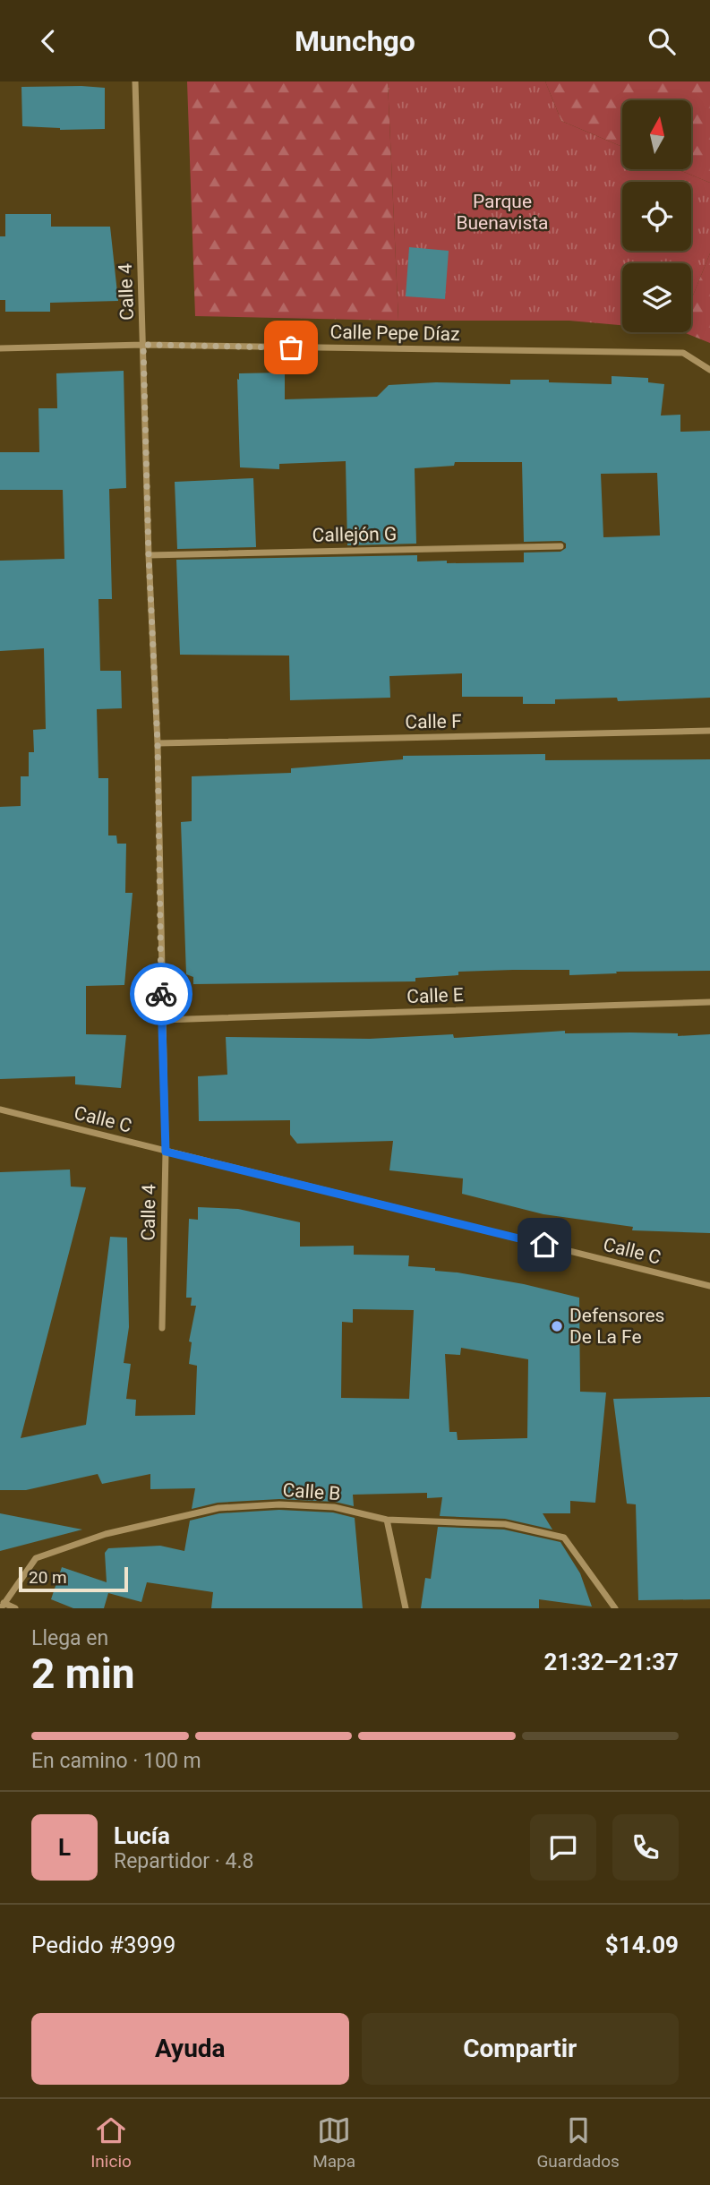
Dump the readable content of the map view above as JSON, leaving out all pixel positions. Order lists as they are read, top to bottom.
{
  "streets": {
    "street": [
      "Calle 4",
      "Calle Pepe Díaz",
      "Callejón G",
      "Calle F",
      "Calle E",
      "Calle C",
      "Calle B"
    ]
  },
  "crossings": [
    ["Calle 4", "Calle Pepe Díaz"],
    ["Calle 4", "Callejón G"],
    ["Calle 4", "Calle F"],
    ["Calle 4", "Calle E"],
    ["Calle 4", "Calle C"]
  ],
  "parks": ["Parque Buenavista"],
  "places": ["Defensores De La Fe"],
  "scale_bar": "20 m",
  "north": "top",
  "page": {
    "header": "Munchgo",
    "scale": "20 m",
    "heading": ["2 min", "Llega en", "21:32–21:37"],
    "panel": [
      "Lucía",
      "Repartidor · 4.8",
      "Pedido #3999",
      "$14.09"
    ],
    "bar": "En camino · 100 m",
    "round": "L",
    "buttons": ["Ayuda", "Compartir"],
    "tabs": ["Inicio", "Mapa", "Guardados"]
  }
}
